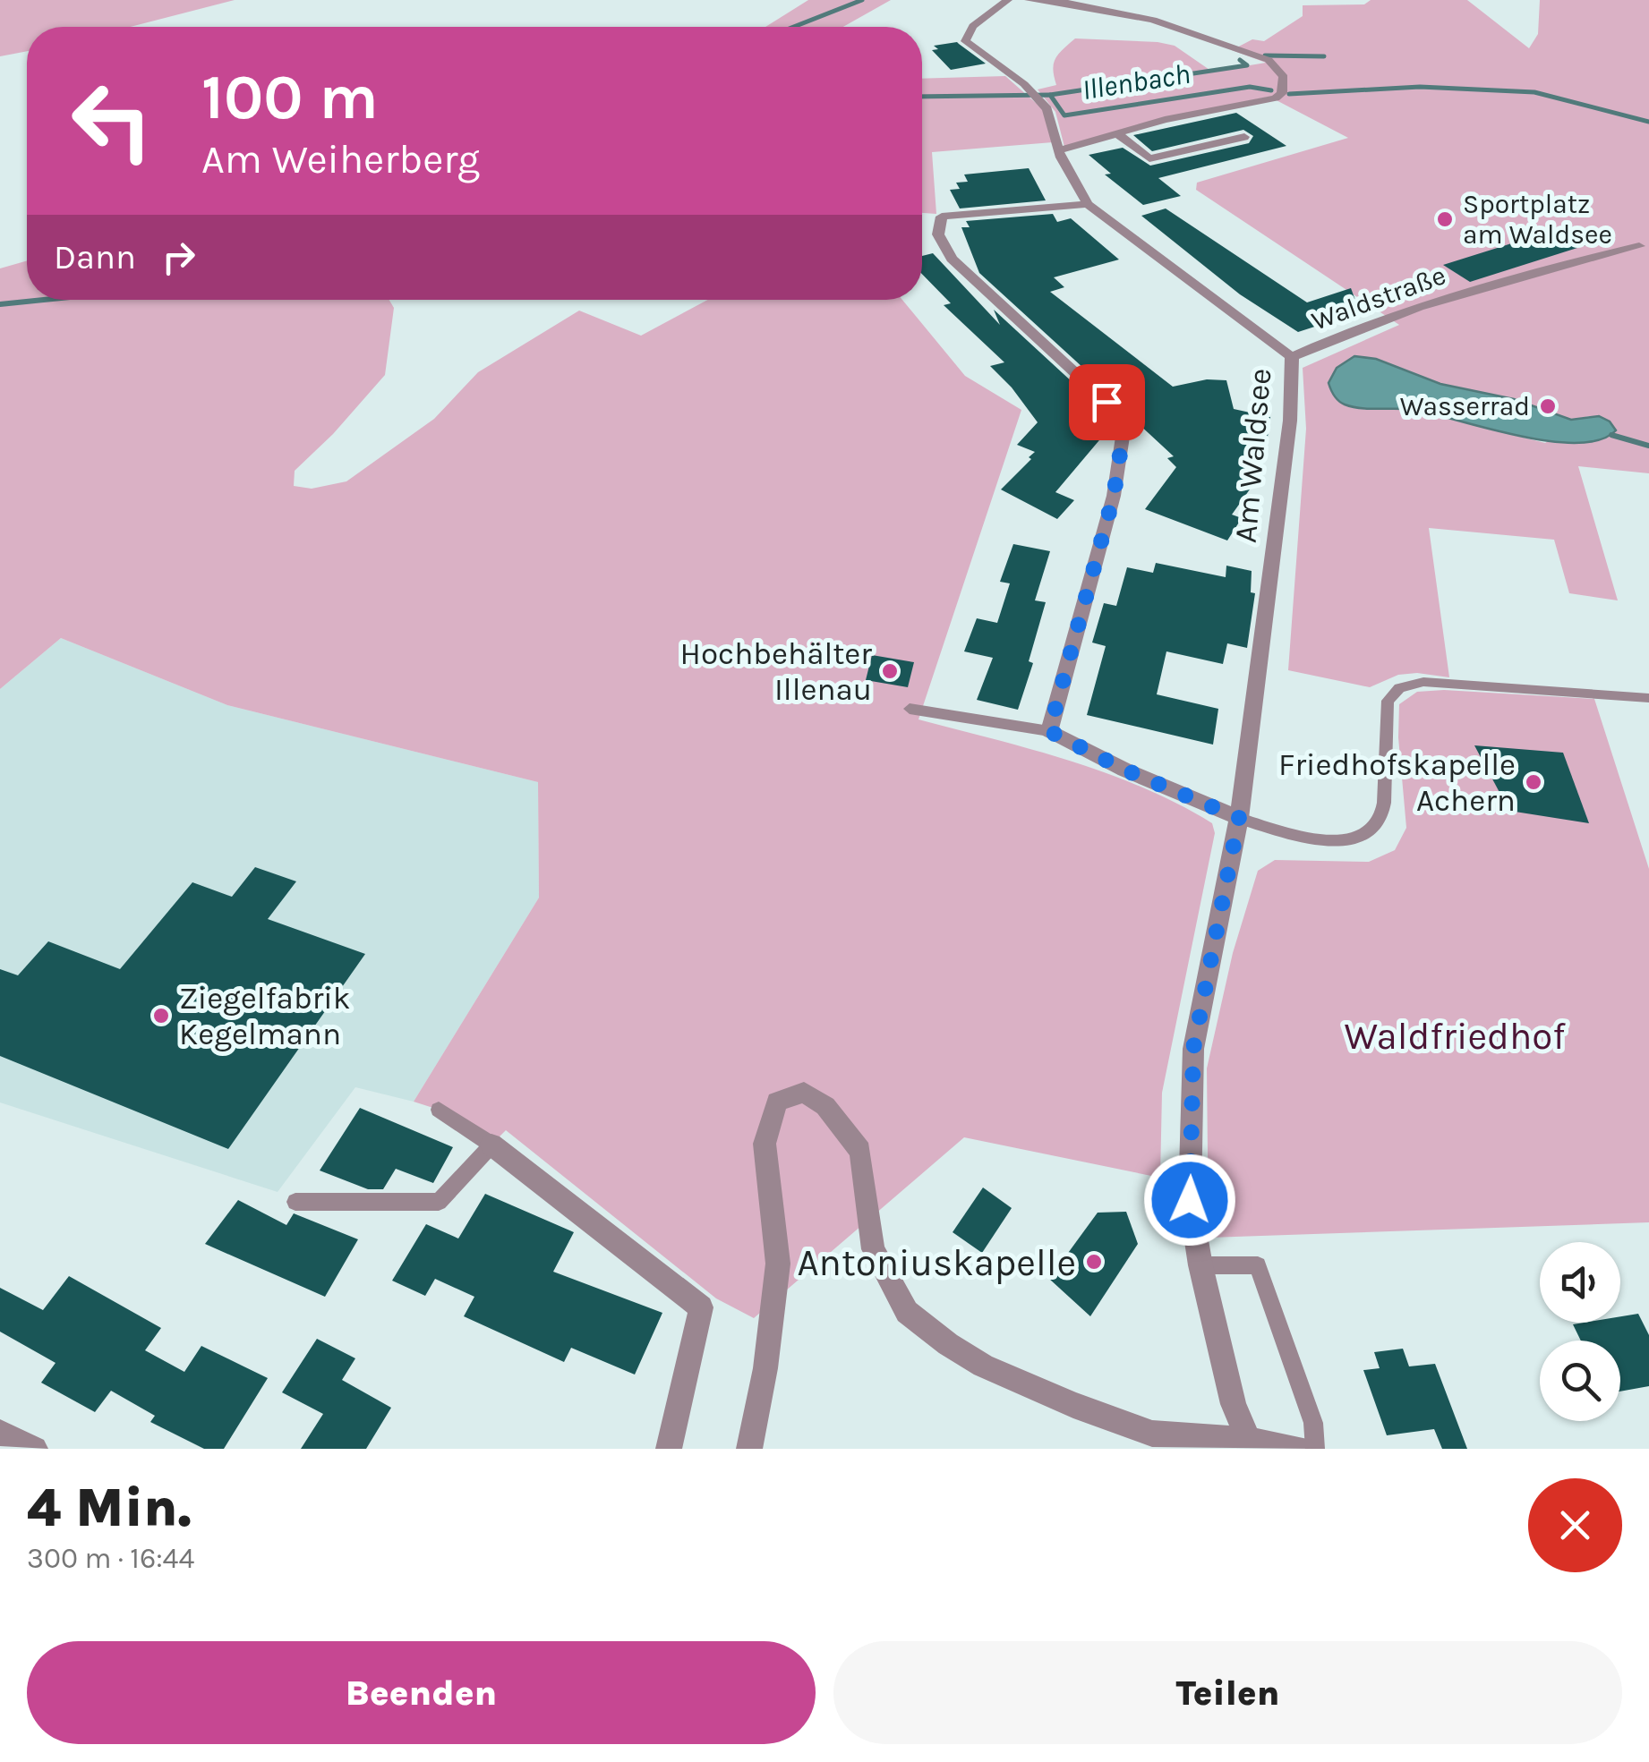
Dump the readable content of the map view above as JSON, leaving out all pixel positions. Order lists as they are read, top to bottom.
{
  "streets": {
    "street": ["Waldstraße", "Am Waldsee"]
  },
  "crossings": [
    ["Waldstraße", "Am Waldsee"]
  ],
  "water": ["Illenbach"],
  "parks": ["Waldfriedhof"],
  "places": [
    "Sportplatz am Waldsee",
    "Wasserrad",
    "Hochbehälter Illenau",
    "Friedhofskapelle Achern",
    "Ziegelfabrik Kegelmann",
    "Antoniuskapelle"
  ],
  "page": {
    "turn": ["100 m", "Am Weiherberg"],
    "then": "Dann",
    "heading": ["4 Min.", "300 m · 16:44"],
    "buttons": ["Beenden", "Teilen"]
  }
}
